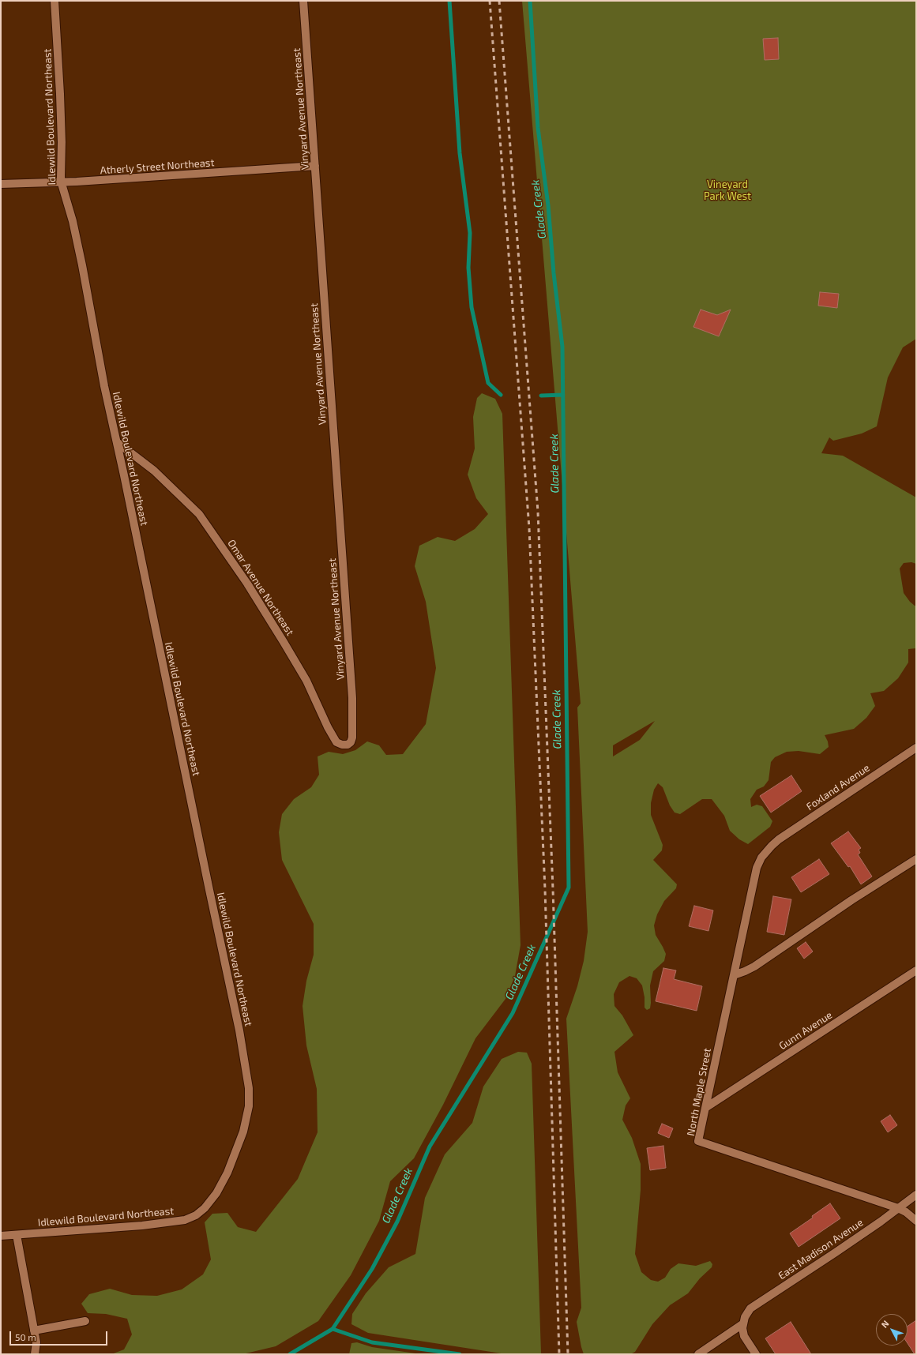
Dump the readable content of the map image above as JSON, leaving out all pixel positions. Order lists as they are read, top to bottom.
{
  "streets": {
    "street": [
      "Vinyard Avenue Northeast",
      "Idlewild Boulevard Northeast",
      "Atherly Street Northeast",
      "Omar Avenue Northeast",
      "Foxland Avenue",
      "Gunn Avenue",
      "North Maple Street",
      "East Madison Avenue"
    ]
  },
  "crossings": [
    ["Vinyard Avenue Northeast", "Atherly Street Northeast"],
    ["Vinyard Avenue Northeast", "Omar Avenue Northeast"],
    ["Idlewild Boulevard Northeast", "Atherly Street Northeast"],
    ["Idlewild Boulevard Northeast", "Omar Avenue Northeast"],
    ["Foxland Avenue", "North Maple Street"],
    ["Gunn Avenue", "North Maple Street"],
    ["North Maple Street", "East Madison Avenue"]
  ],
  "water": ["Glade Creek"],
  "parks": ["Vineyard Park West"],
  "scale_bar": "50 m",
  "north": "top left"
}
